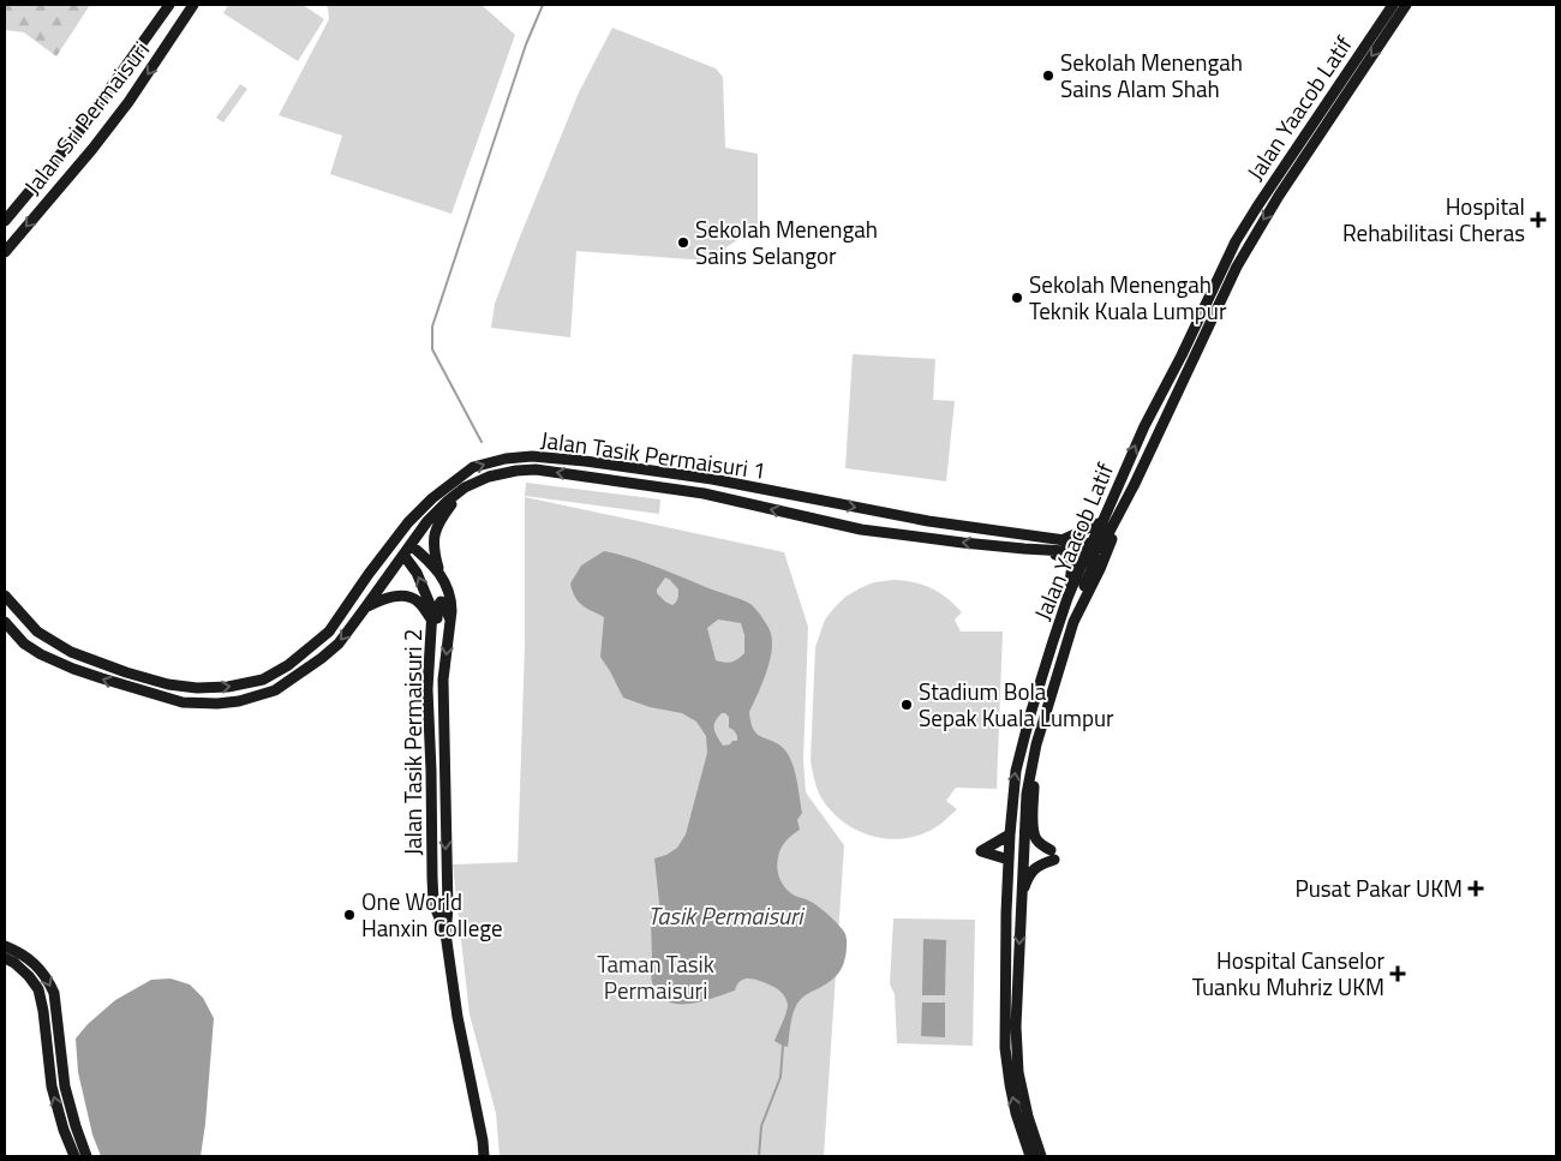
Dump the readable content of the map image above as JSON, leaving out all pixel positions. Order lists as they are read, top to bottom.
{
  "streets": {
    "main road": [
      "Jalan Yaacob Latif",
      "Jalan Sri Permaisuri",
      "Jalan Tasik Permaisuri 1",
      "Jalan Tasik Permaisuri 2"
    ]
  },
  "crossings": [
    ["Jalan Yaacob Latif", "Jalan Tasik Permaisuri 1"],
    ["Jalan Tasik Permaisuri 1", "Jalan Tasik Permaisuri 2"]
  ],
  "water": ["Tasik Permaisuri"],
  "parks": ["Taman Tasik Permaisuri"],
  "places": {
    "other": [
      "Sekolah Menengah Sains Alam Shah",
      "Sekolah Menengah Sains Selangor",
      "Sekolah Menengah Teknik Kuala Lumpur",
      "Stadium Bola Sepak Kuala Lumpur",
      "One World Hanxin College"
    ],
    "health": ["Hospital Rehabilitasi Cheras", "Pusat Pakar UKM", "Hospital Canselor Tuanku Muhriz UKM"]
  }
}
